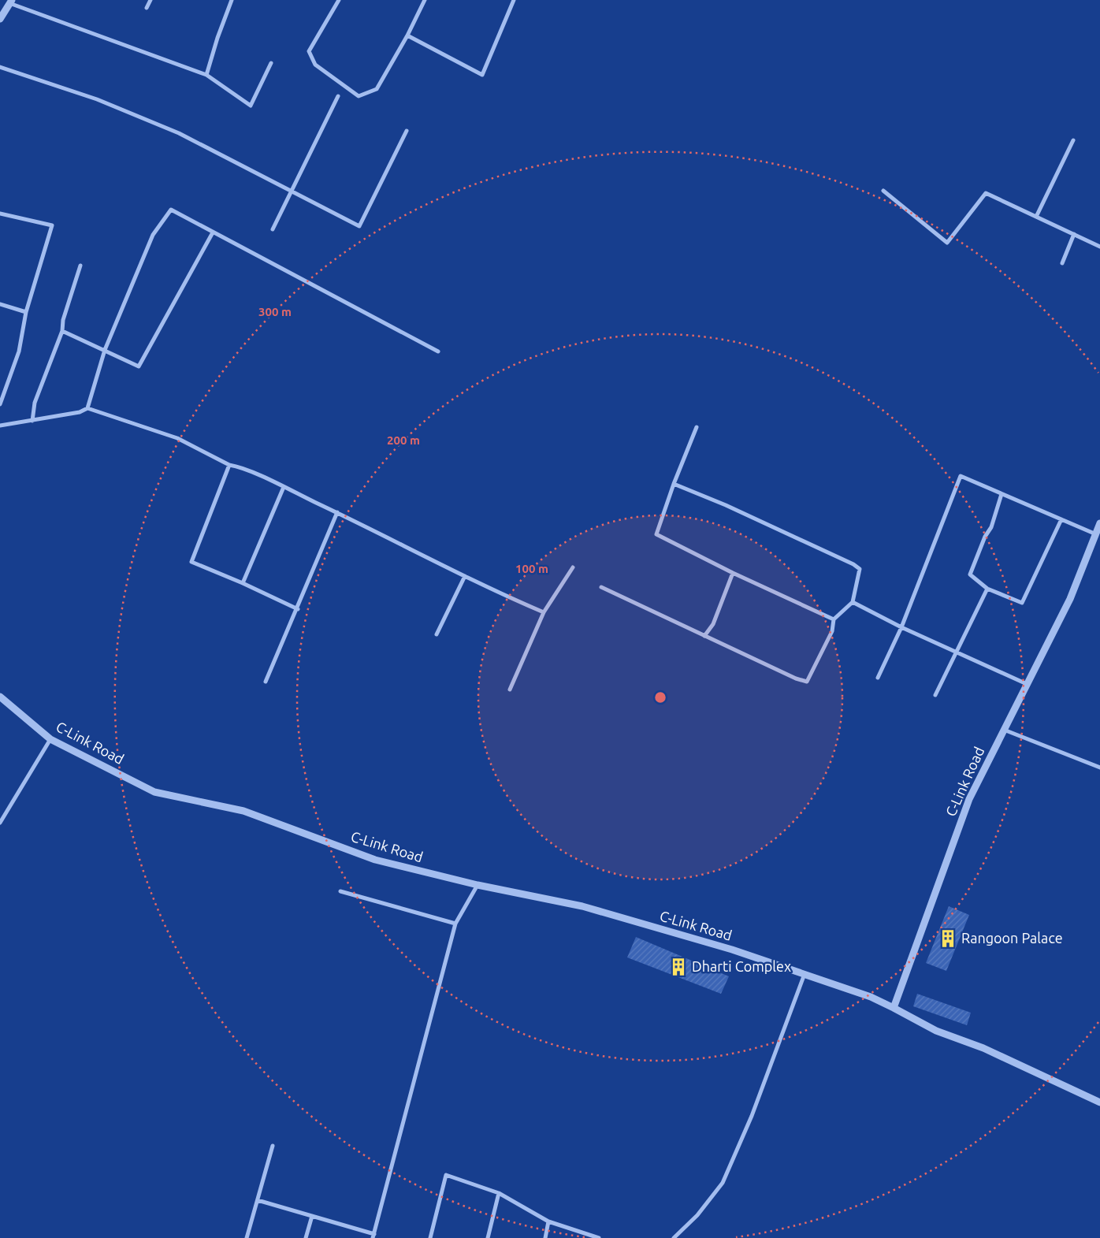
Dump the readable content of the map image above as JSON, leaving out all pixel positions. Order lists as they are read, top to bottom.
{
  "streets": {
    "street": ["C-Link Road"]
  },
  "places": {
    "building": ["Rangoon Palace", "Dharti Complex"]
  },
  "rings": ["300 m", "200 m", "100 m"]
}
